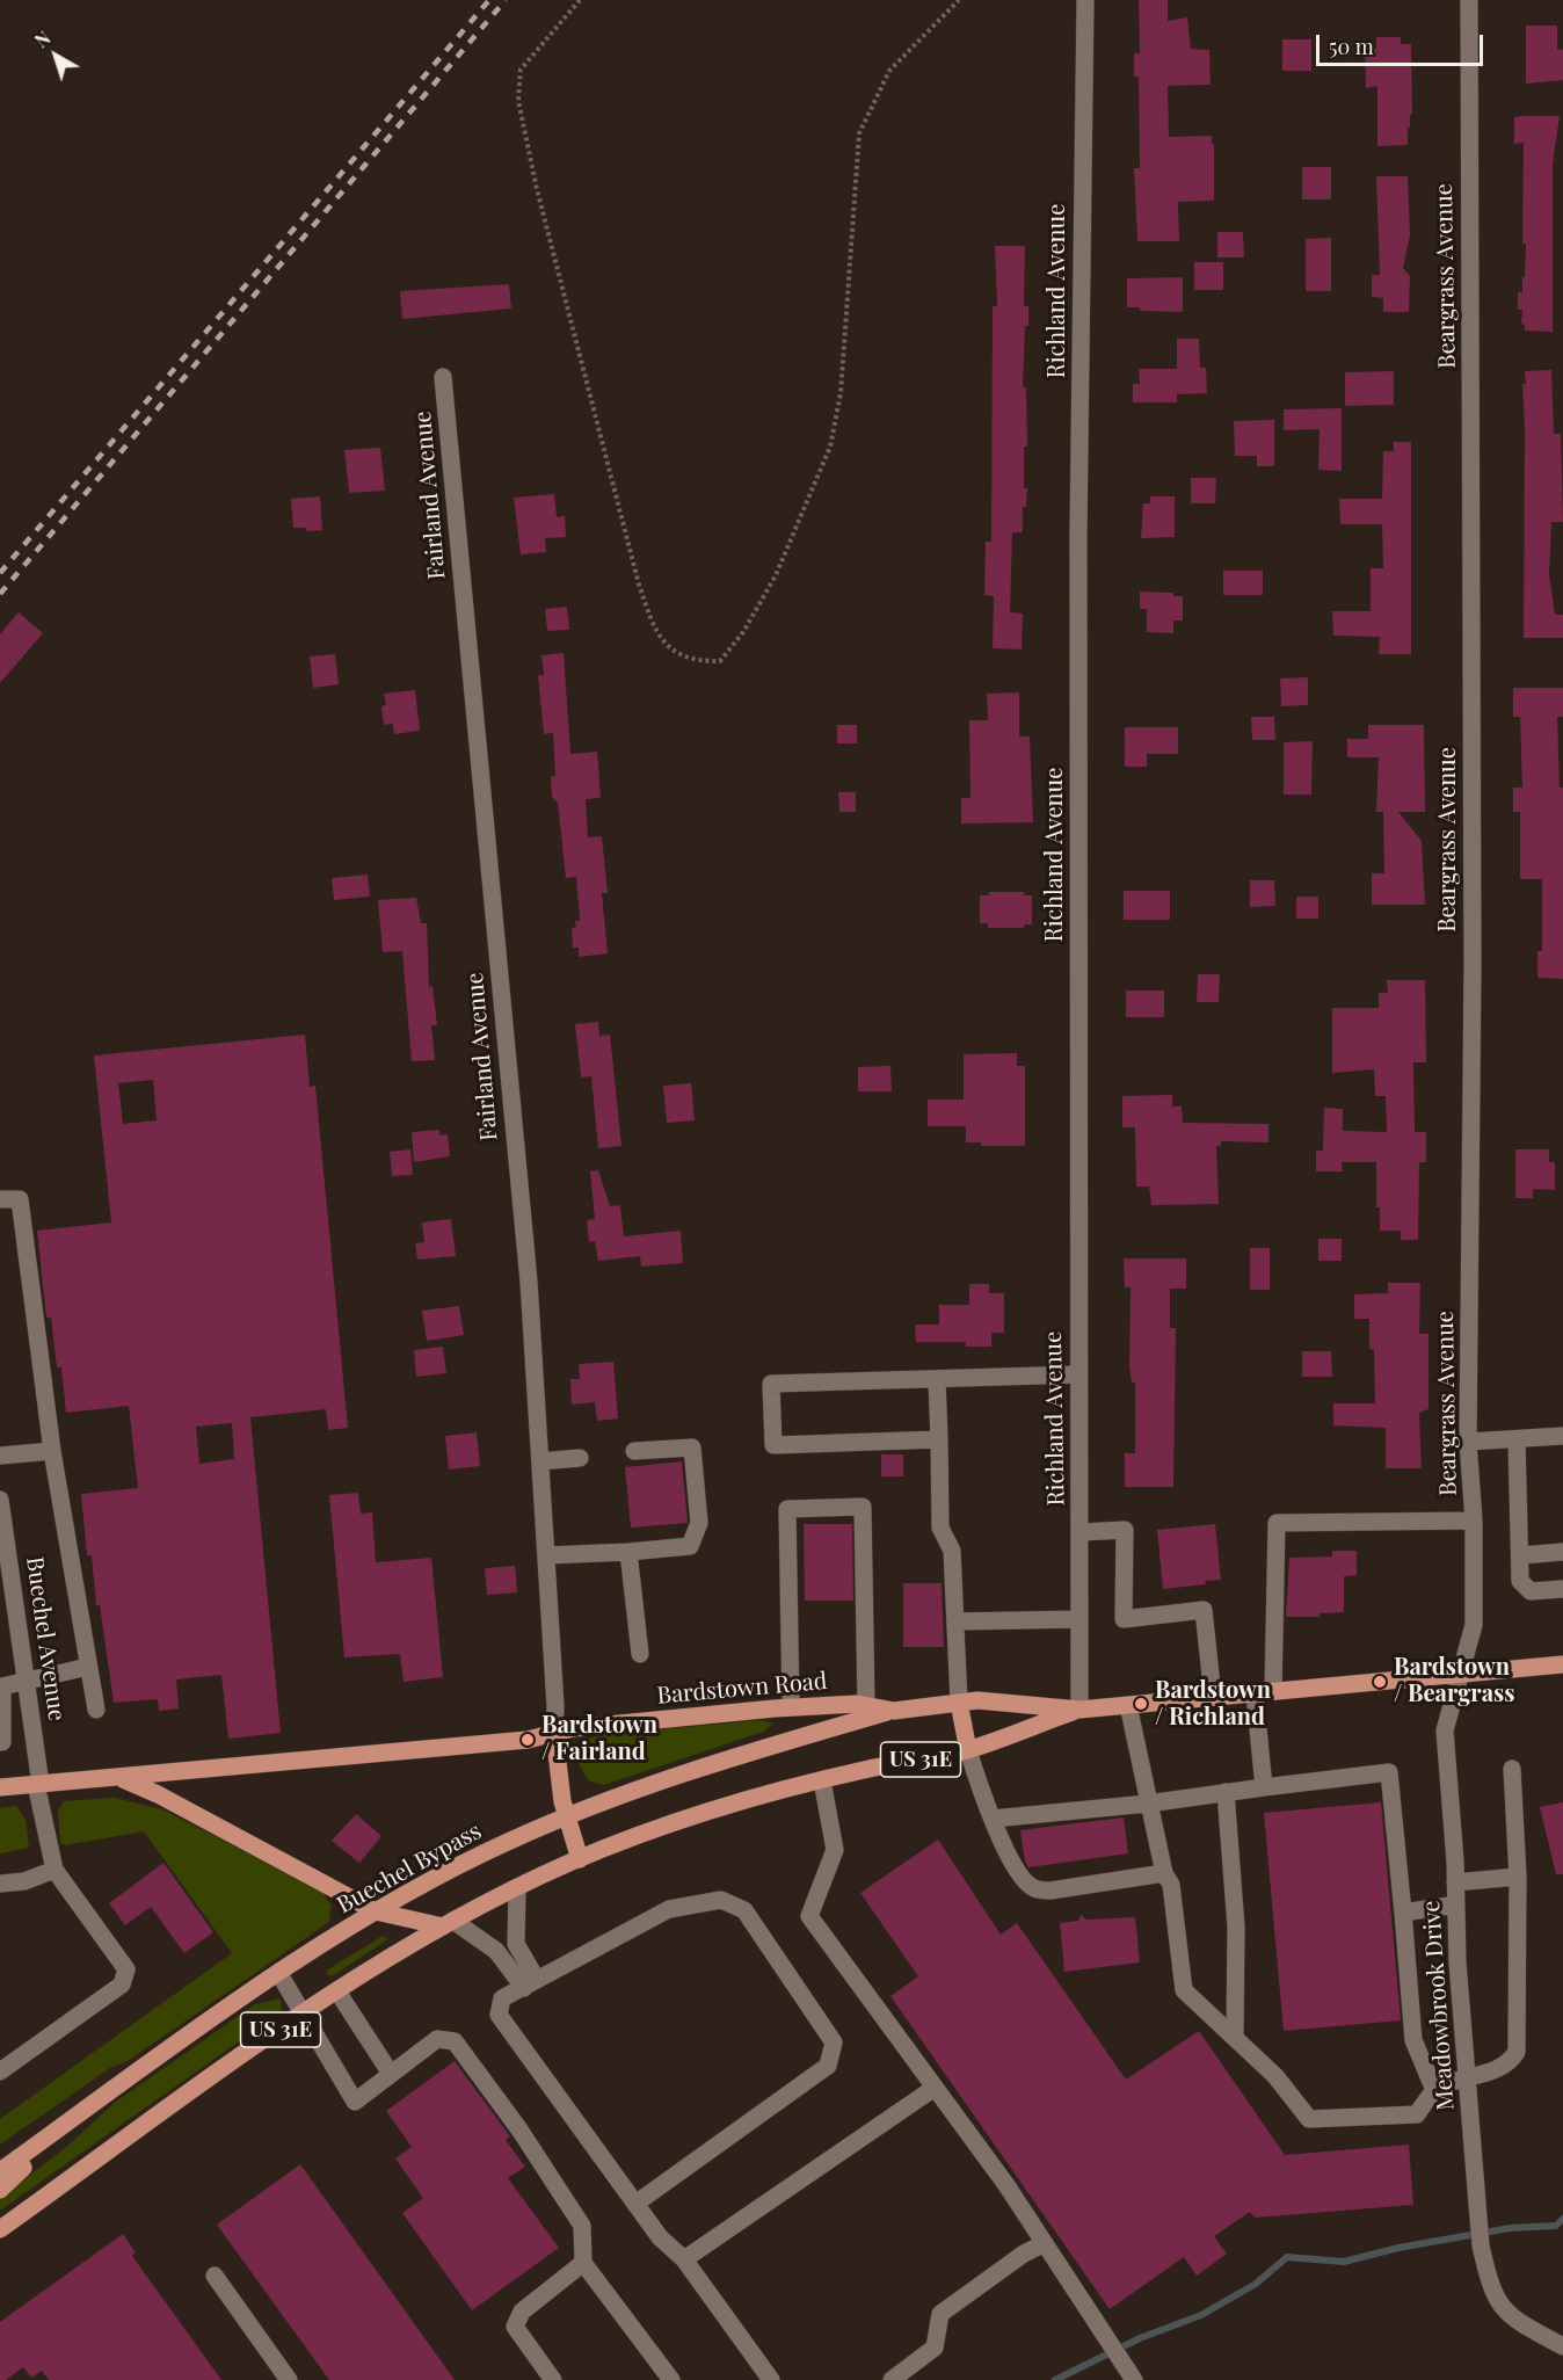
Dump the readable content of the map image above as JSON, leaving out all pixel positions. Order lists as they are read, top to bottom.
{
  "streets": {
    "main road": ["Bardstown Road", "US 31E", "Buechel Bypass"],
    "street": [
      "Beargrass Avenue",
      "Richland Avenue",
      "Fairland Avenue",
      "Buechel Avenue",
      "Meadowbrook Drive"
    ]
  },
  "crossings": [
    ["Beargrass Avenue", "Bardstown Road"],
    ["Beargrass Avenue", "Meadowbrook Drive"],
    ["Richland Avenue", "Bardstown Road"],
    ["Fairland Avenue", "Bardstown Road"],
    ["Buechel Avenue", "Bardstown Road"],
    ["Bardstown Road", "US 31E"],
    ["Bardstown Road", "Buechel Bypass"],
    ["Bardstown Road", "Meadowbrook Drive"]
  ],
  "places": ["Bardstown / Beargrass", "Bardstown / Richland", "Bardstown / Fairland"],
  "scale_bar": "50 m",
  "north": "top left"
}
